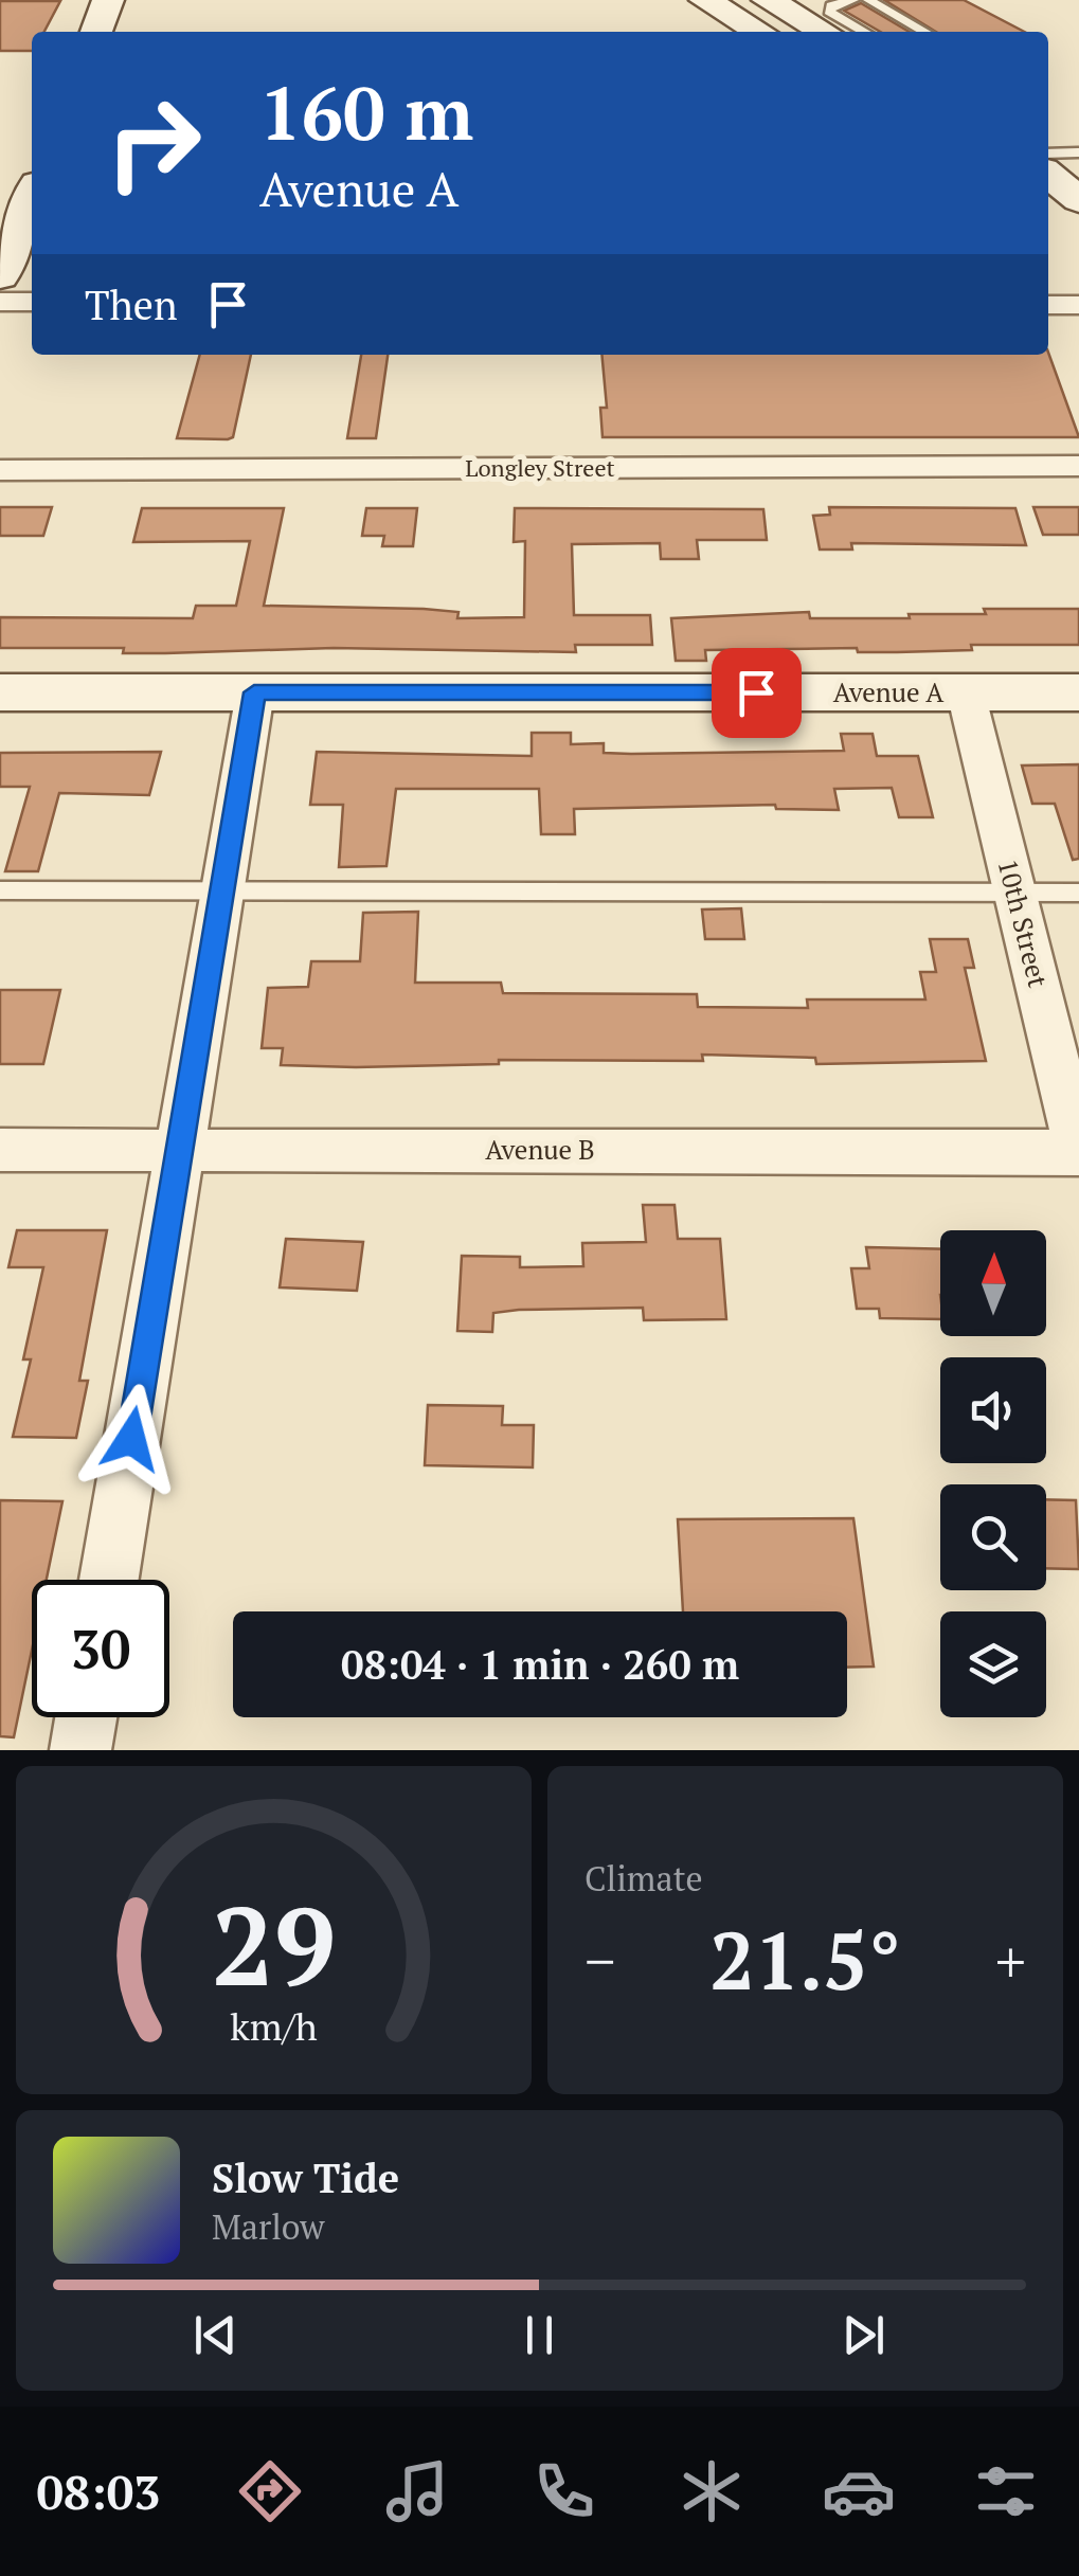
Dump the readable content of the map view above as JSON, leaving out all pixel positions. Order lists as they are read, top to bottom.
{
  "streets": {
    "street": [
      "Longley Street",
      "Avenue A",
      "10th Street",
      "Avenue B"
    ]
  },
  "crossings": [
    ["Avenue A", "10th Street"],
    ["10th Street", "Avenue B"]
  ],
  "north": "top",
  "page": {
    "turn": ["160 m", "Avenue A"],
    "then": "Then",
    "limit": "30",
    "trip": "08:04 · 1 min · 260 m",
    "tile": "Climate",
    "heat": ["−", "21.5°", "+"],
    "song": ["Slow Tide", "Marlow"],
    "tabs": "08:03",
    "gauge": ["29", "km/h"]
  }
}
